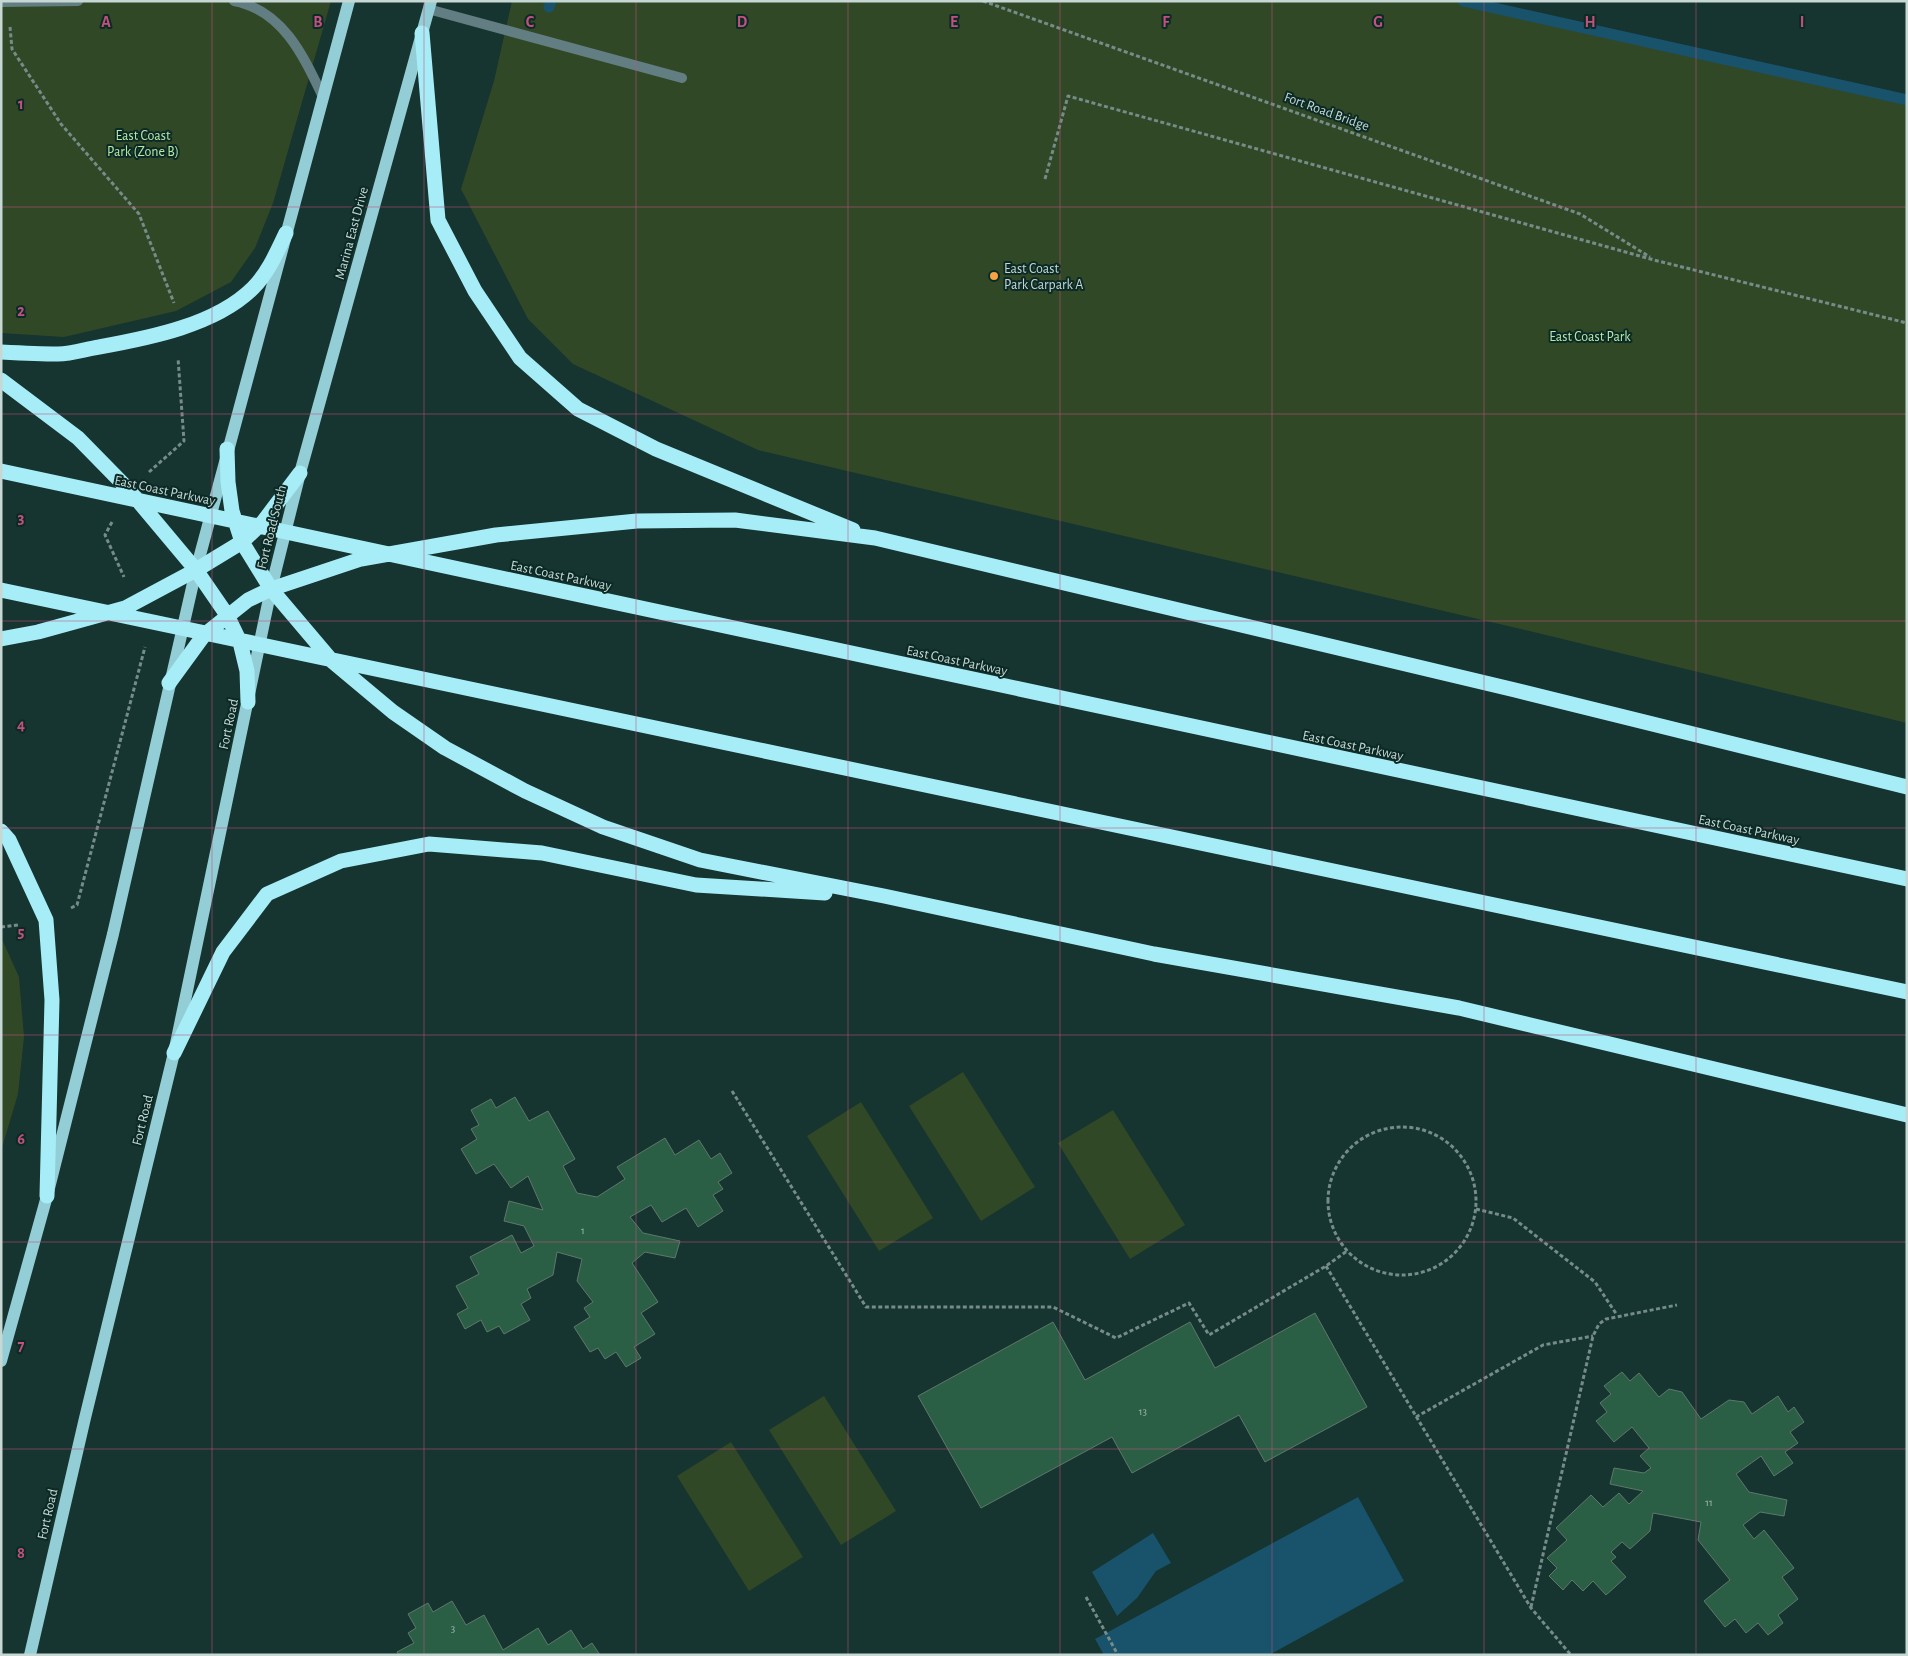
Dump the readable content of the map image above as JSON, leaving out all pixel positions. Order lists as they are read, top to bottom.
{
  "streets": {
    "highway": ["East Coast Parkway"],
    "main road": ["Marina East Drive", "Fort Road South", "Fort Road"],
    "path": ["Fort Road Bridge"]
  },
  "crossings": [
    ["Marina East Drive", "Fort Road South"],
    ["Fort Road South", "Fort Road"]
  ],
  "parks": ["East Coast Park (Zone B)", "East Coast Park"],
  "places": ["East Coast Park Carpark A"],
  "house_numbers": [
    "1",
    "13",
    "11",
    "3"
  ],
  "grid": {
    "columns": [
      "A",
      "B",
      "C",
      "D",
      "E",
      "F",
      "G",
      "H",
      "I"
    ],
    "rows": [
      "1",
      "2",
      "3",
      "4",
      "5",
      "6",
      "7",
      "8"
    ]
  }
}
